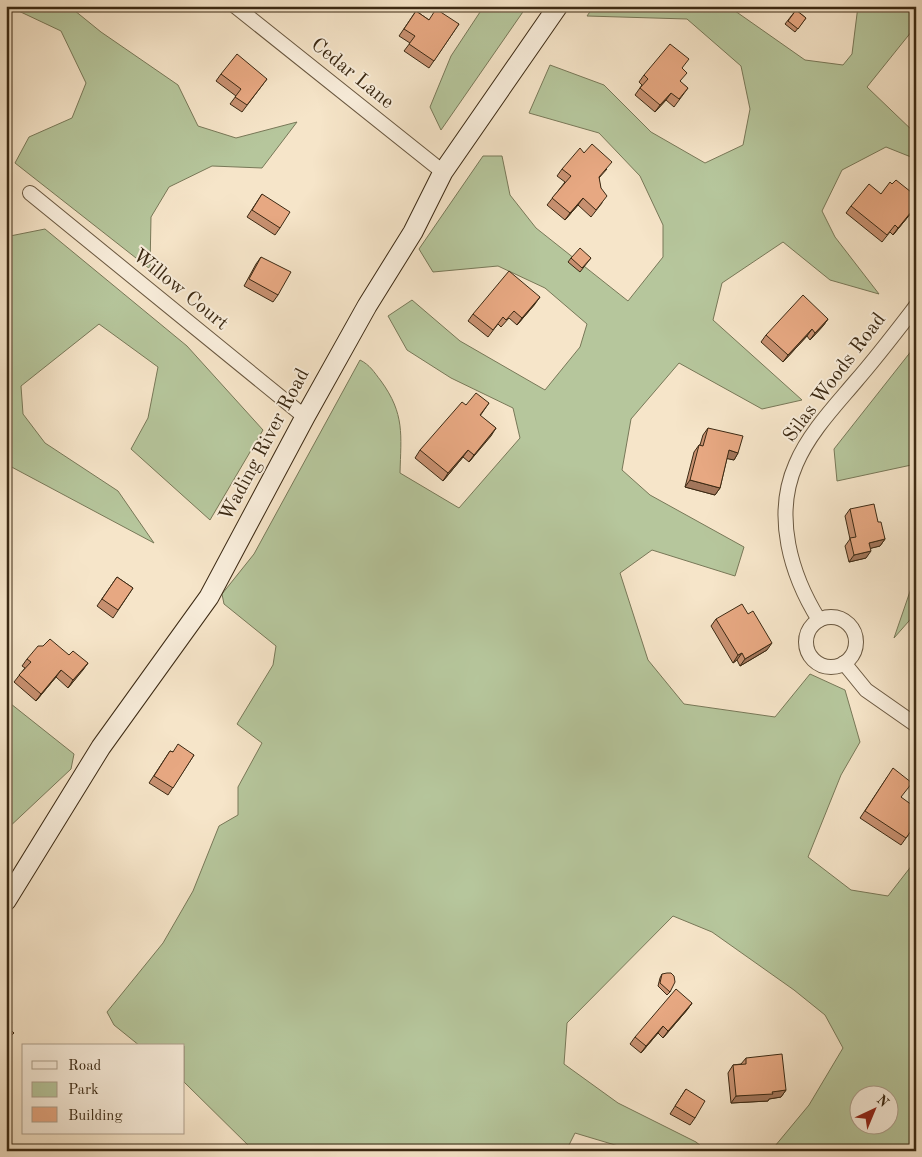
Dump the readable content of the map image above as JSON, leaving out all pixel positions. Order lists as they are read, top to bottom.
{
  "streets": {
    "main road": ["Wading River Road"],
    "street": ["Cedar Lane", "Willow Court", "Silas Woods Road"]
  },
  "crossings": [
    ["Cedar Lane", "Wading River Road"],
    ["Willow Court", "Wading River Road"]
  ],
  "legend": ["Road", "Park", "Building"],
  "north": "top right"
}
